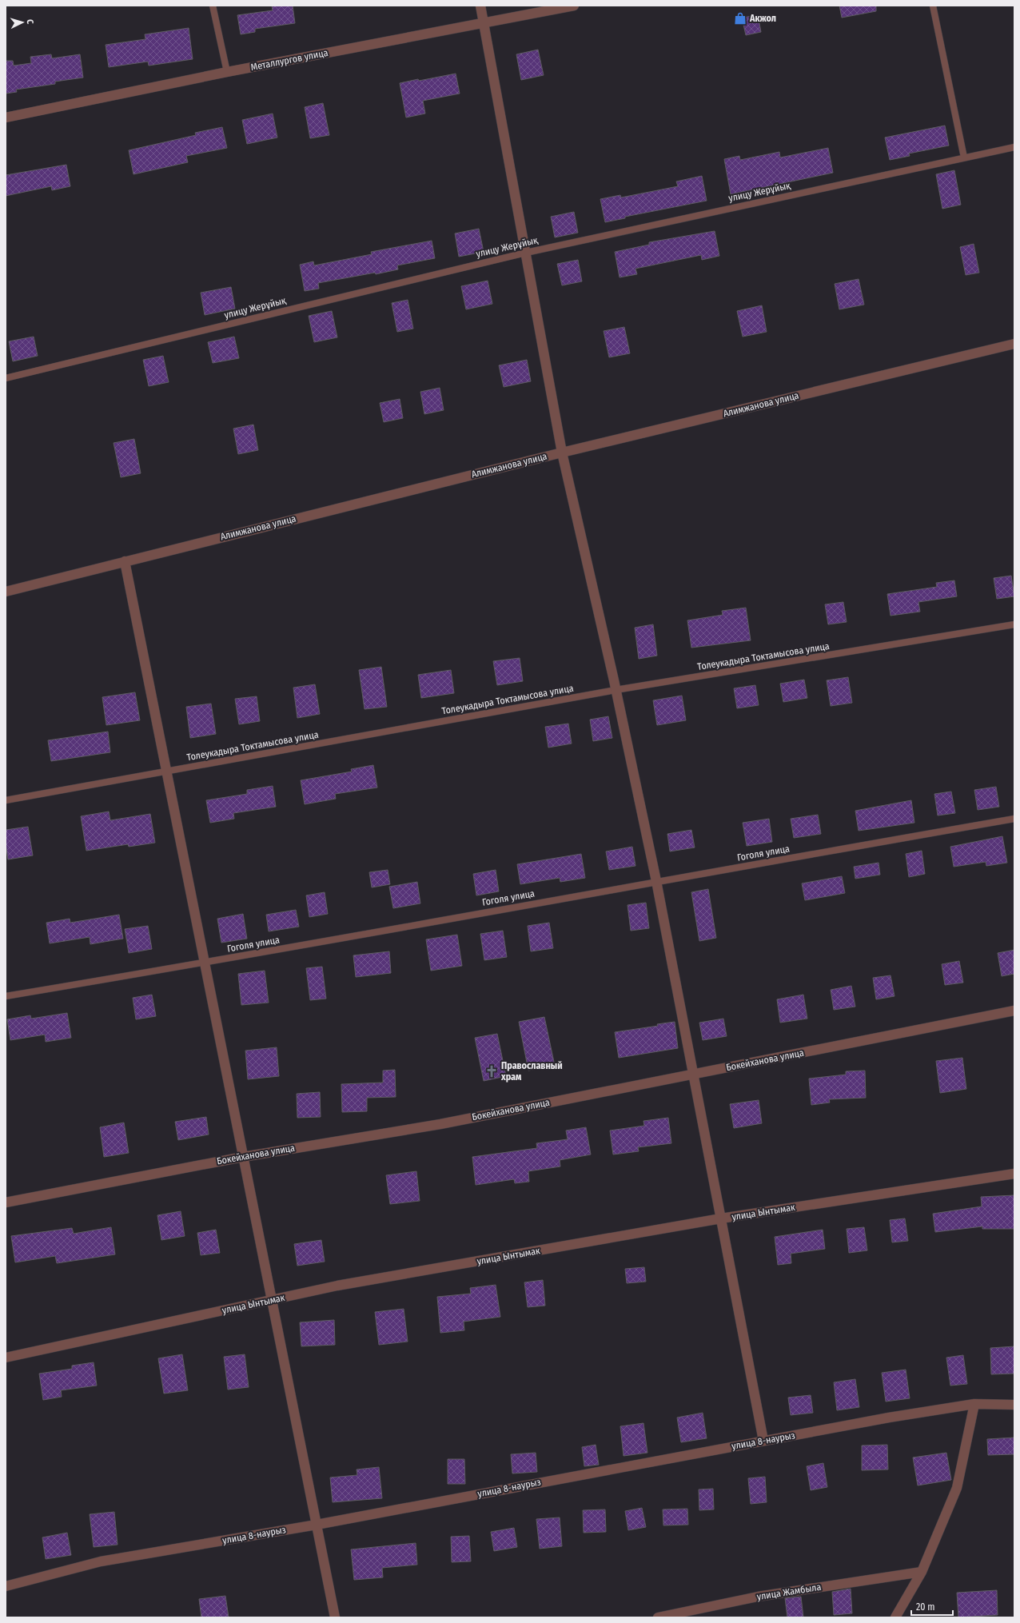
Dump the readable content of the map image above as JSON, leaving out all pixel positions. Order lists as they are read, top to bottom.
{
  "streets": {
    "street": [
      "Металлургов улица",
      "Алимжанова улица",
      "Бокейханова улица",
      "улица Ынтымак",
      "улица 8-наурыз",
      "улица Жамбыла"
    ],
    "lane": ["улицу Жерұйық", "Толеукадыра Токтамысова улица", "Гоголя улица"]
  },
  "places": {
    "shop": ["Акжол"],
    "church": ["Православный храм"]
  },
  "scale_bar": "20 m",
  "north": "right"
}
